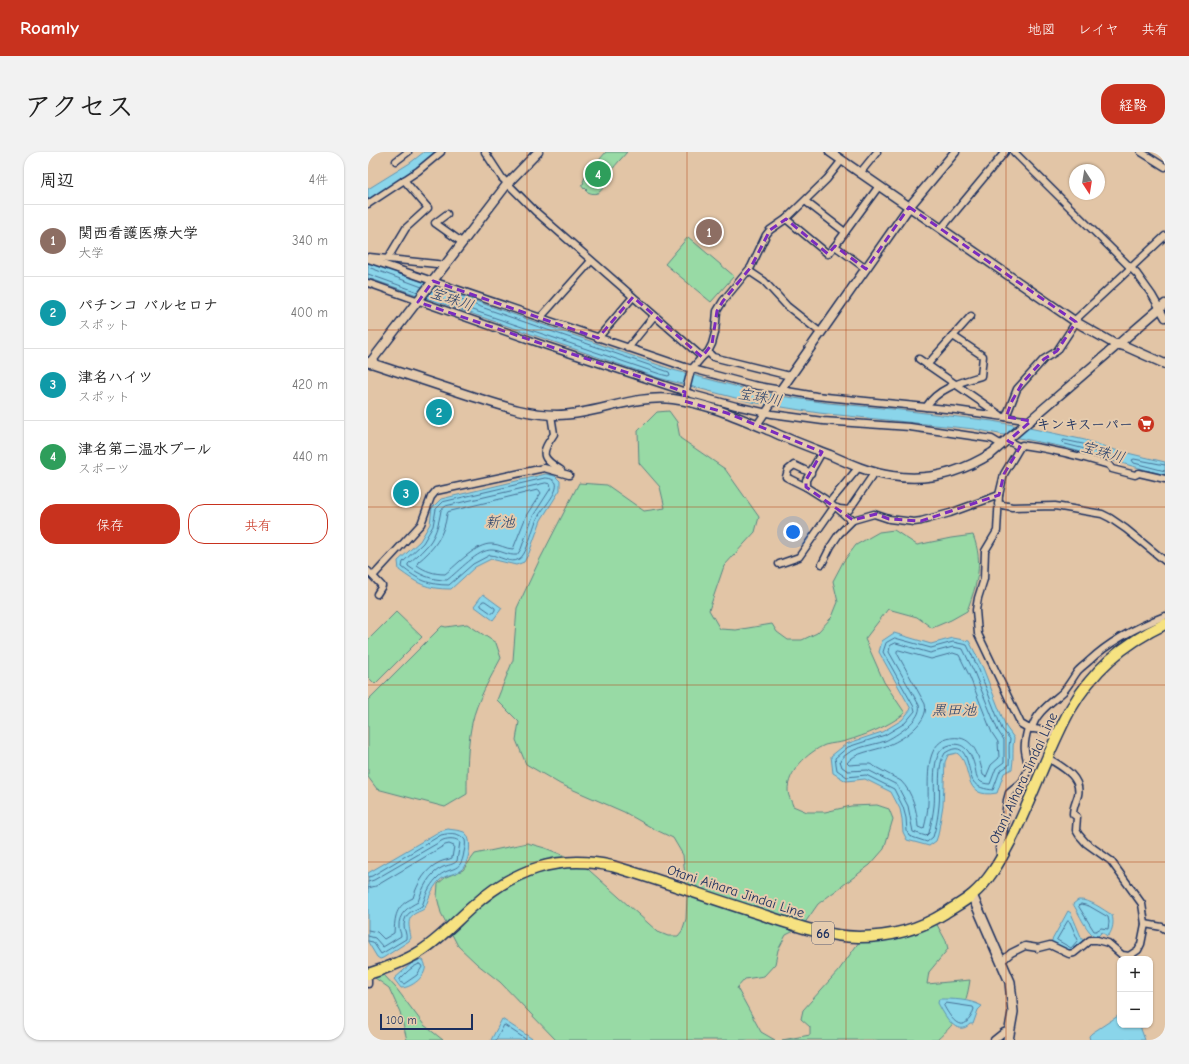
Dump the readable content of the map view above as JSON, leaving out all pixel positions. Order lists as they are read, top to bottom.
{
  "streets": {
    "main road": ["Otani Aihara Jindai Line", "66"]
  },
  "water": ["宝珠川", "新池", "黒田池"],
  "places": {
    "supermarket": ["キンキスーパー"]
  },
  "scale_bar": "100 m",
  "north": "bottom",
  "page": {
    "header": "Roamly",
    "nav": ["地図", "レイヤ", "共有"],
    "title": "アクセス",
    "buttons": [
      "経路",
      ["保存", "共有"]
    ],
    "heading": ["周辺", "4件"],
    "pins": [
      "4",
      "1",
      "2",
      "3"
    ],
    "list": [
      {
        "mark": "1",
        "name": "関西看護医療大学",
        "note": "大学",
        "value": "340 m"
      },
      {
        "mark": "2",
        "name": "パチンコ バルセロナ",
        "note": "スポット",
        "value": "400 m"
      },
      {
        "mark": "3",
        "name": "津名ハイツ",
        "note": "スポット",
        "value": "420 m"
      },
      {
        "mark": "4",
        "name": "津名第二温水プール",
        "note": "スポーツ",
        "value": "440 m"
      }
    ],
    "map_buttons": ["+", "−"],
    "scale": "100 m"
  }
}
